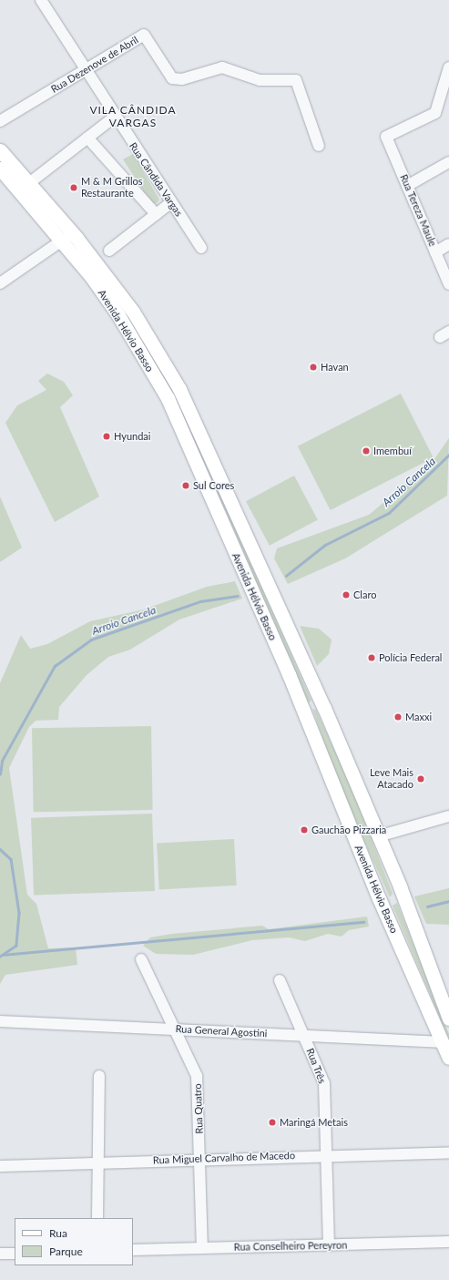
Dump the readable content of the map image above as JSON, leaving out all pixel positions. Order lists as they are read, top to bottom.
{
  "streets": {
    "main road": ["Avenida Hélvio Basso"],
    "street": [
      "Rua Dezenove de Abril",
      "Rua Cândida Vargas",
      "Rua Tereza Maule",
      "Rua General Agostini",
      "Rua Três",
      "Rua Quatro",
      "Rua Miguel Carvalho de Macedo",
      "Rua Conselheiro Pereyron"
    ]
  },
  "crossings": [
    ["Rua Dezenove de Abril", "Rua Cândida Vargas"],
    ["Avenida Hélvio Basso", "Rua General Agostini"],
    ["Rua General Agostini", "Rua Três"],
    ["Rua General Agostini", "Rua Quatro"],
    ["Rua Três", "Rua Miguel Carvalho de Macedo"],
    ["Rua Três", "Rua Conselheiro Pereyron"],
    ["Rua Quatro", "Rua Miguel Carvalho de Macedo"],
    ["Rua Quatro", "Rua Conselheiro Pereyron"]
  ],
  "districts": ["VILA CÂNDIDA VARGAS"],
  "water": ["Arroio Cancela"],
  "places": [
    "M & M Grillos Restaurante",
    "Havan",
    "Hyundai",
    "Imembuí",
    "Sul Cores",
    "Claro",
    "Polícia Federal",
    "Maxxi",
    "Leve Mais Atacado",
    "Gauchão Pizzaria",
    "Maringá Metais"
  ],
  "legend": ["Rua", "Parque"]
}
